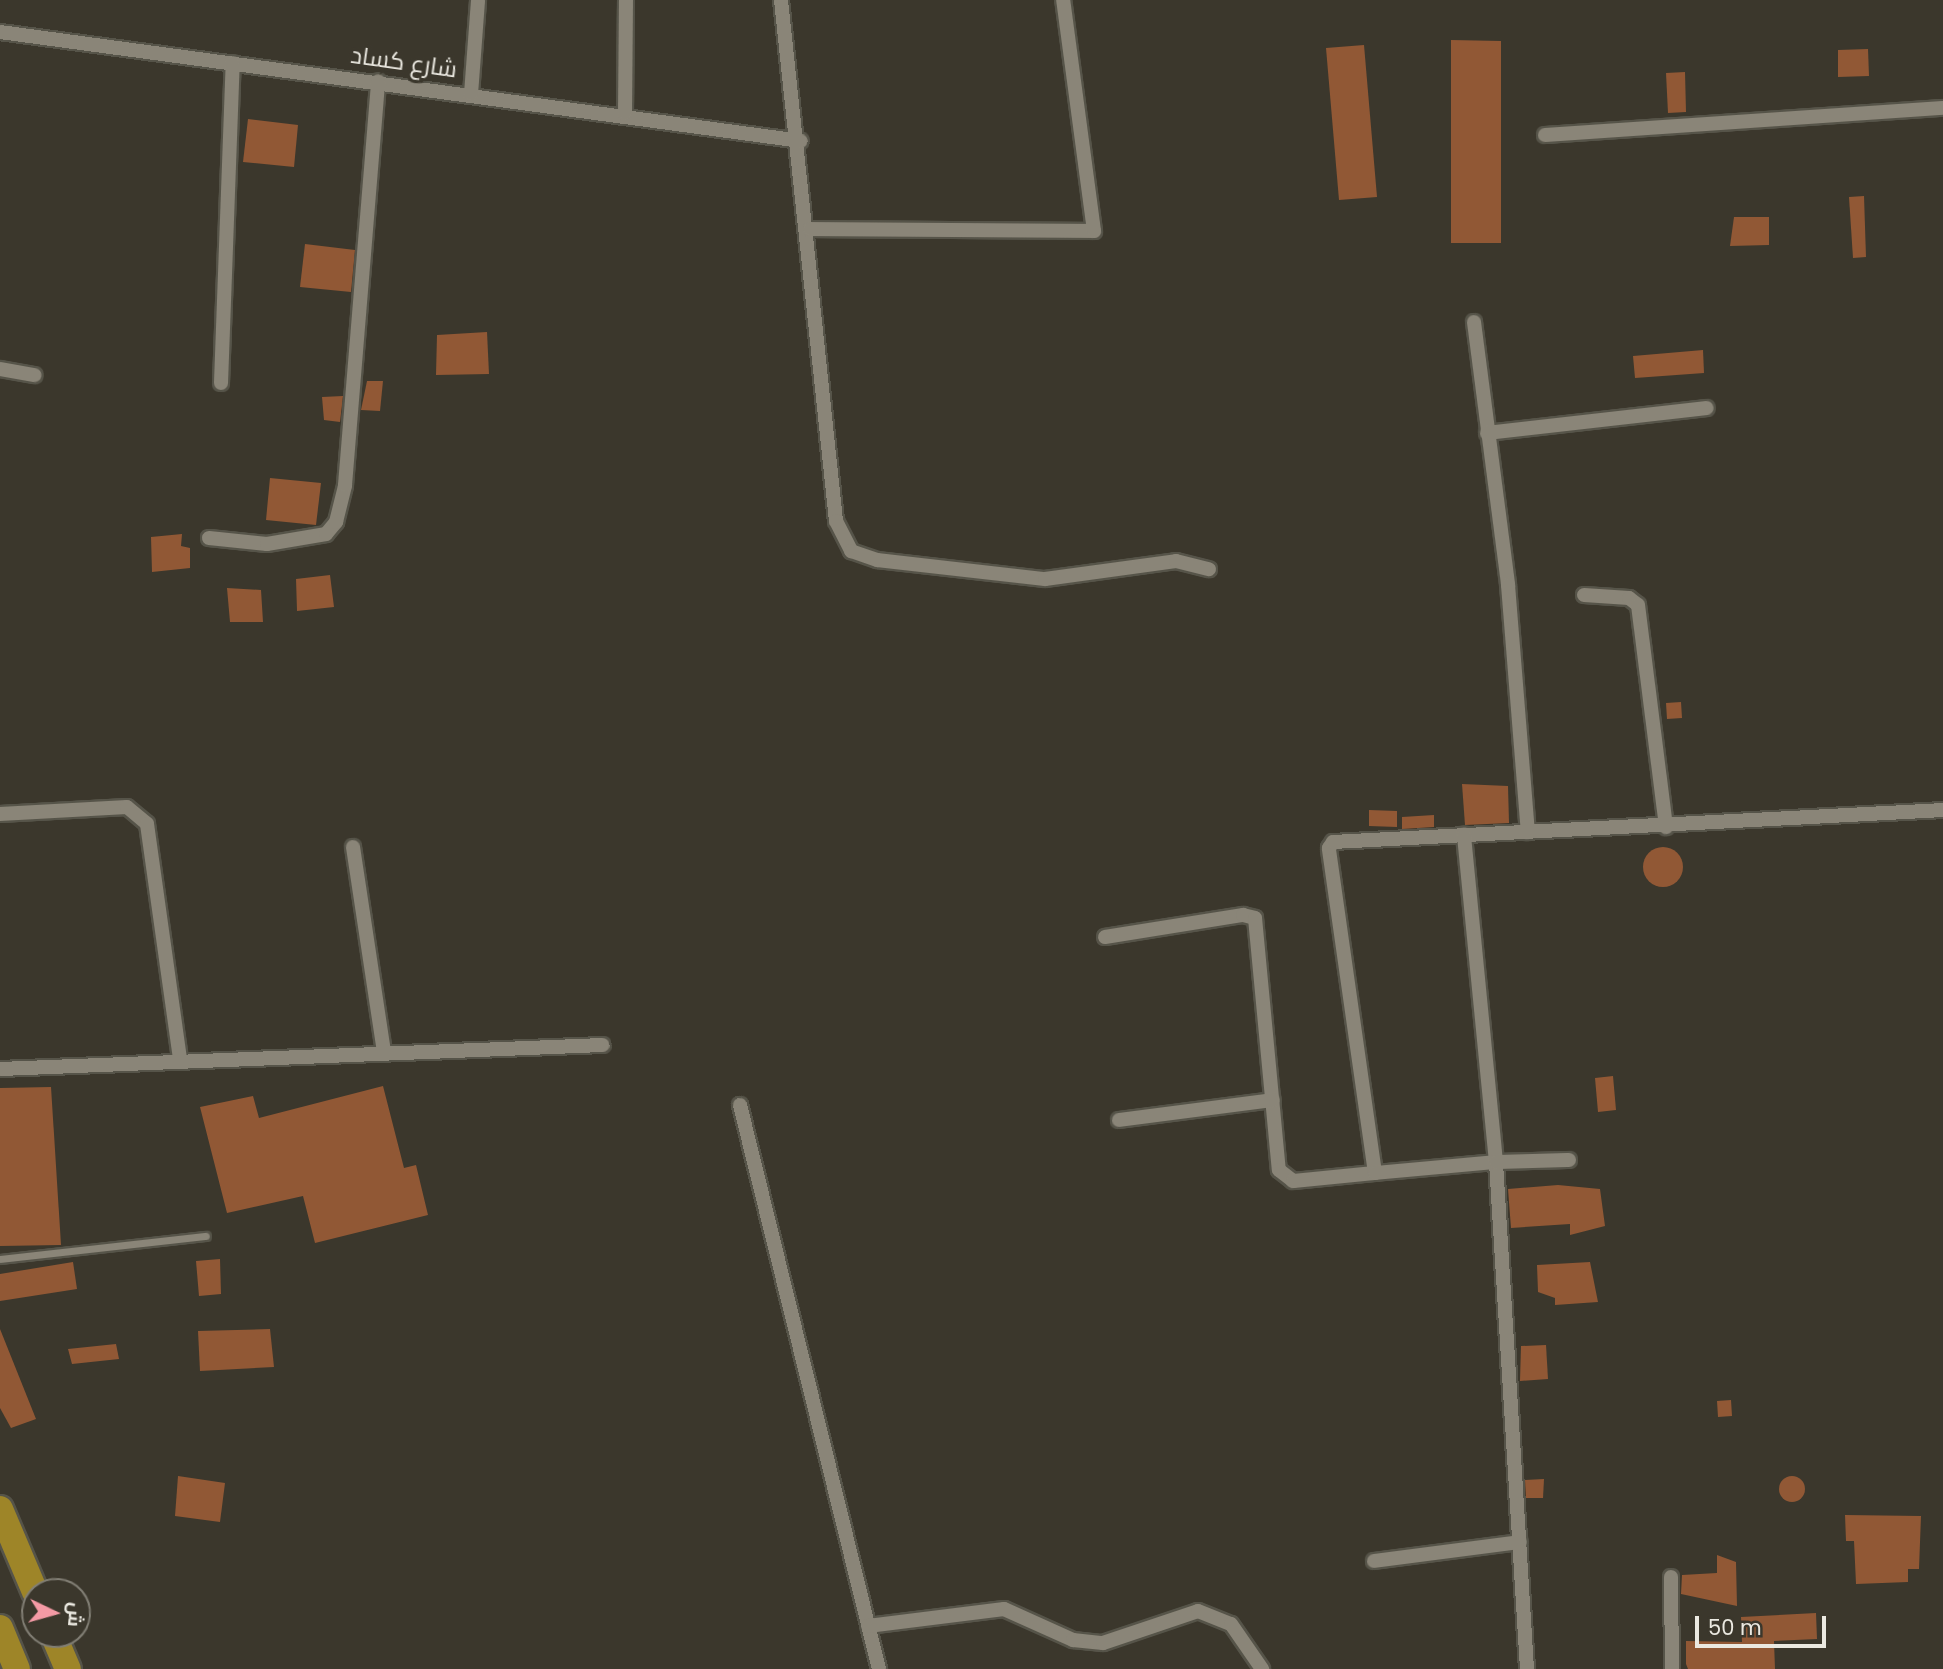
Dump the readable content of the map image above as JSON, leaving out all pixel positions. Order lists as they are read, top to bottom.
{
  "streets": {
    "street": ["شارع كساد"]
  },
  "scale_bar": "50 m",
  "north": "right"
}
